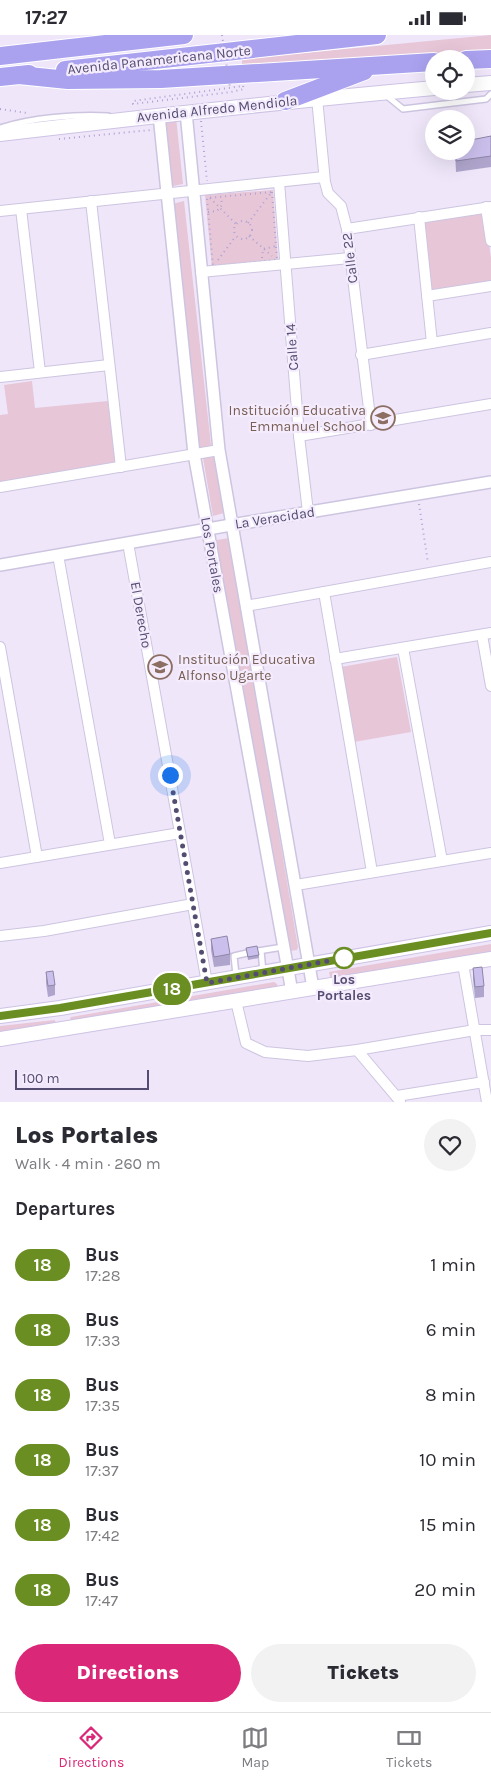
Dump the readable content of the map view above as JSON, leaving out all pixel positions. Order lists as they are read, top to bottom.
{
  "streets": {
    "highway": ["Avenida Panamericana Norte"],
    "main road": ["Avenida Alfredo Mendiola"],
    "street": [
      "Calle 22",
      "Calle 14",
      "La Veracidad",
      "Los Portales",
      "El Derecho"
    ]
  },
  "crossings": [
    ["Avenida Alfredo Mendiola", "Calle 22"],
    ["Avenida Alfredo Mendiola", "Los Portales"],
    ["Calle 14", "La Veracidad"],
    ["La Veracidad", "Los Portales"],
    ["La Veracidad", "El Derecho"]
  ],
  "places": {
    "school or university": ["Institución Educativa Emmanuel School", "Institución Educativa Alfonso Ugarte"],
    "other": ["Los Portales"]
  },
  "lines": ["bus line 18"],
  "scale_bar": "100 m",
  "page": {
    "status": "17:27",
    "on_map": "18",
    "scale": "100 m",
    "heading": [
      ["Los Portales", "Walk · 4 min · 260 m"],
      "Departures"
    ],
    "list": [
      {
        "mark": "18",
        "name": "Bus",
        "note": "17:28",
        "value": "1 min"
      },
      {
        "mark": "18",
        "name": "Bus",
        "note": "17:33",
        "value": "6 min"
      },
      {
        "mark": "18",
        "name": "Bus",
        "note": "17:35",
        "value": "8 min"
      },
      {
        "mark": "18",
        "name": "Bus",
        "note": "17:37",
        "value": "10 min"
      },
      {
        "mark": "18",
        "name": "Bus",
        "note": "17:42",
        "value": "15 min"
      },
      {
        "mark": "18",
        "name": "Bus",
        "note": "17:47",
        "value": "20 min"
      }
    ],
    "buttons": ["Directions", "Tickets"],
    "tabs": ["Directions", "Map", "Tickets"]
  }
}
